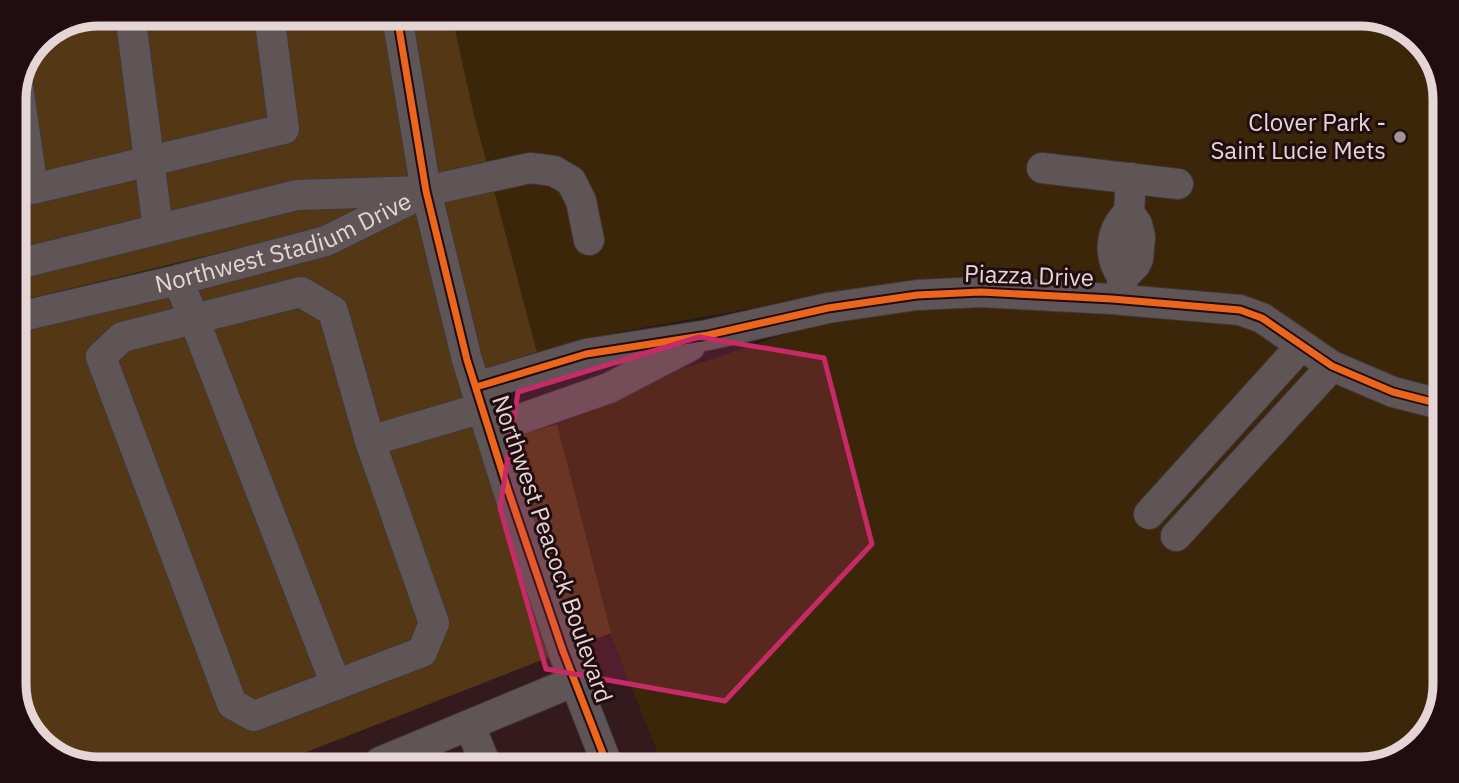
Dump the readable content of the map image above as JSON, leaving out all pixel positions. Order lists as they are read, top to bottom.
{
  "streets": {
    "street": ["Northwest Stadium Drive", "Piazza Drive", "Northwest Peacock Boulevard"]
  },
  "crossings": [
    ["Northwest Stadium Drive", "Northwest Peacock Boulevard"],
    ["Piazza Drive", "Northwest Peacock Boulevard"]
  ],
  "places": ["Clover Park - Saint Lucie Mets"]
}
